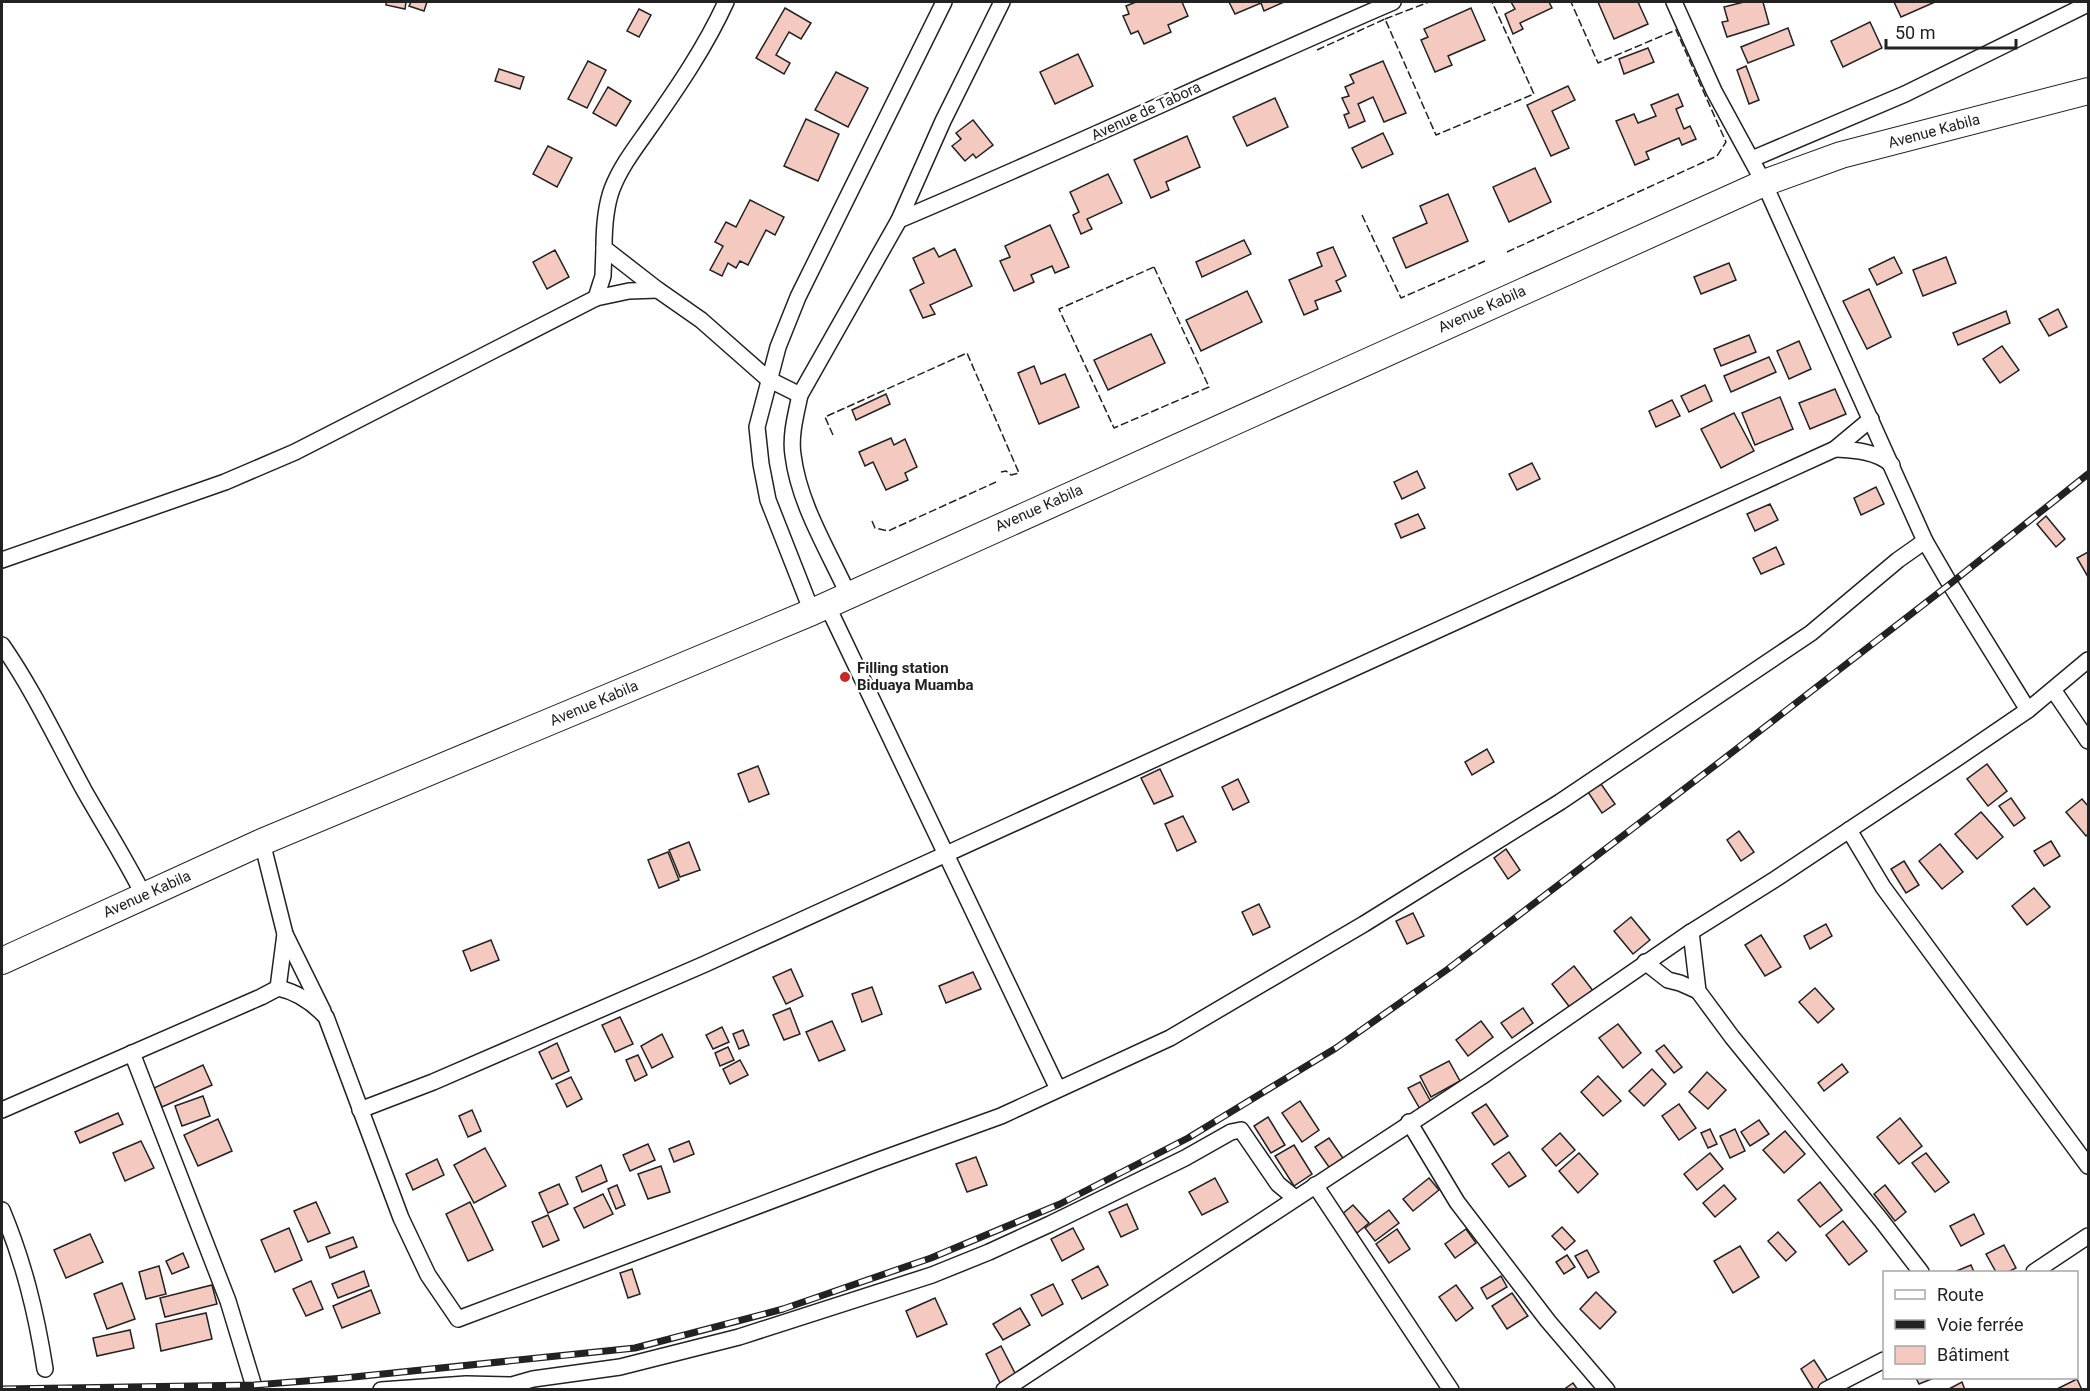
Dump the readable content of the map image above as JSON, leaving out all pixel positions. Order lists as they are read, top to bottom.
{
  "streets": {
    "highway": ["Avenue Kabila"],
    "street": ["Avenue de Tabora"]
  },
  "places": ["Filling station Biduaya Muamba"],
  "legend": ["Route", "Voie ferrée", "Bâtiment"],
  "scale_bar": "50 m"
}
